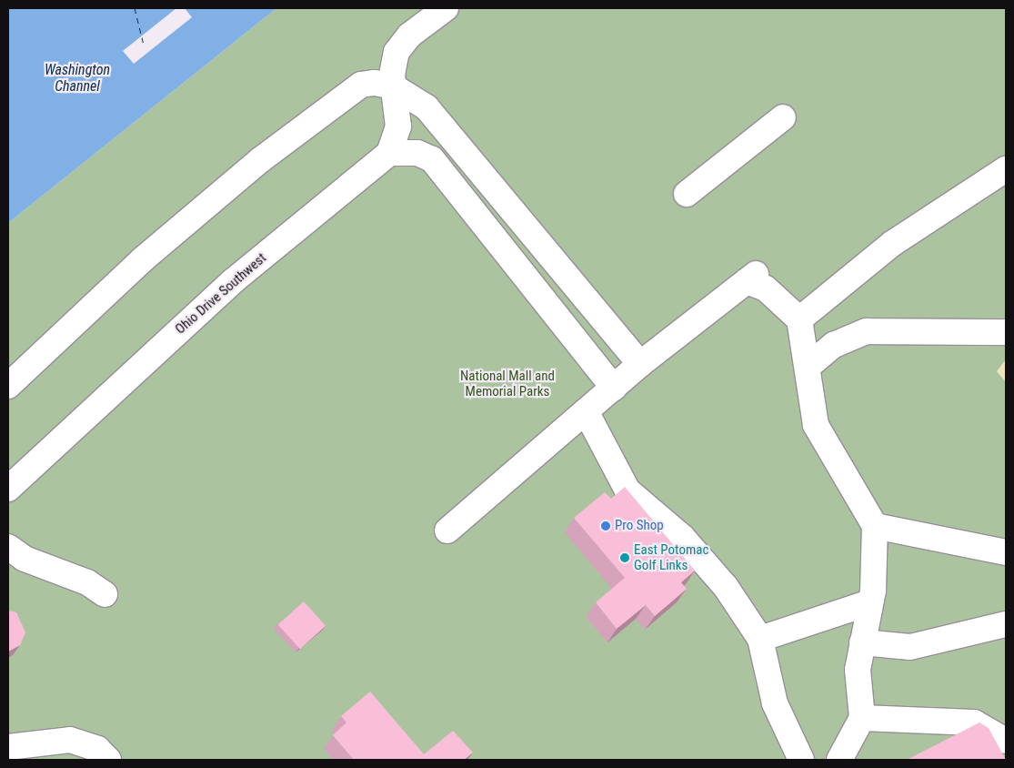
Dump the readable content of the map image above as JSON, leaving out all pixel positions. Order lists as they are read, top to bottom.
{
  "streets": {
    "street": ["Ohio Drive Southwest"]
  },
  "water": ["Washington Channel"],
  "parks": ["National Mall and Memorial Parks"],
  "places": ["Pro Shop", "East Potomac Golf Links"]
}
